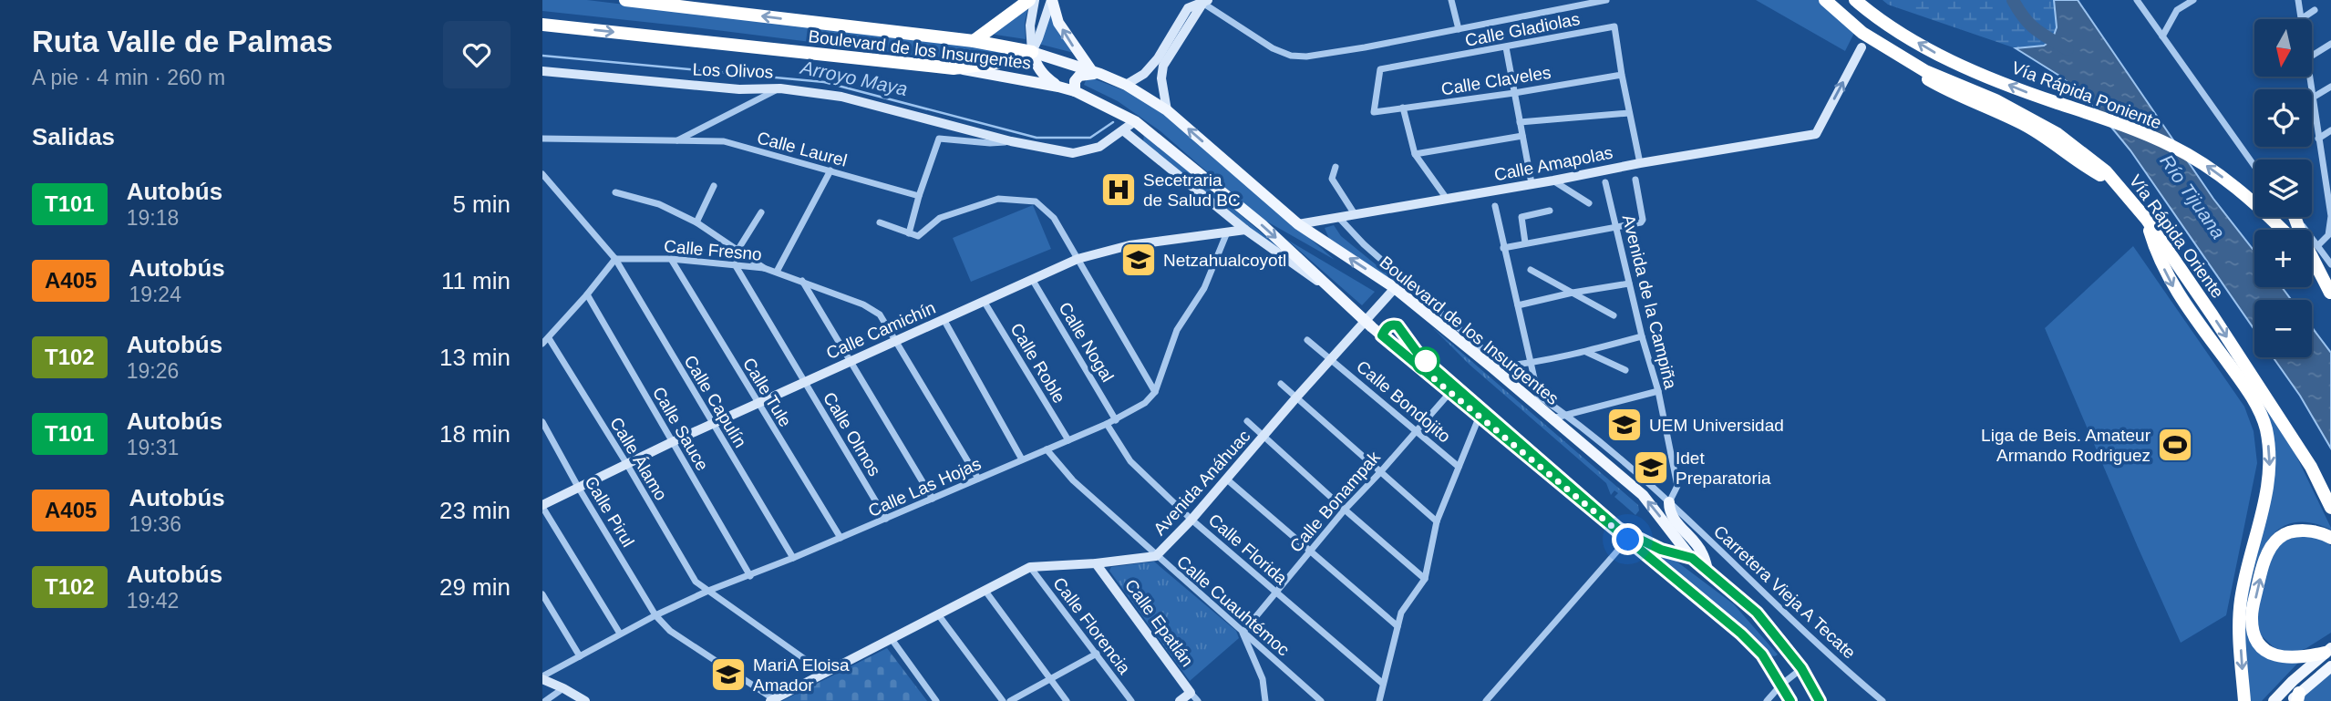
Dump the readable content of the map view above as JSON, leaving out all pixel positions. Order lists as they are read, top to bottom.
{
  "streets": {
    "highway": ["Boulevard de los Insurgentes", "Vía Rápida Poniente", "Vía Rápida Oriente"],
    "street": [
      "Calle Gladiolas",
      "Los Olivos",
      "Calle Claveles",
      "Calle Laurel",
      "Calle Amapolas",
      "Calle Fresno",
      "Avenida de la Campiña",
      "Calle Camichín",
      "Calle Nogal",
      "Calle Roble",
      "Calle Tule",
      "Calle Capulín",
      "Calle Bondojito",
      "Calle Sauce",
      "Calle Olmos",
      "Calle Álamo",
      "Avenida Anáhuac",
      "Calle Las Hojas",
      "Calle Bonampak",
      "Calle Pirul",
      "Calle Florida",
      "Carretera Vieja A Tecate",
      "Calle Cuauhtémoc",
      "Calle Epatlán",
      "Calle Florencia"
    ]
  },
  "crossings": [
    ["Calle Gladiolas", "Calle Claveles"],
    ["Calle Gladiolas", "Calle Amapolas"],
    ["Boulevard de los Insurgentes", "Los Olivos"],
    ["Boulevard de los Insurgentes", "Calle Amapolas"],
    ["Boulevard de los Insurgentes", "Avenida Anáhuac"],
    ["Boulevard de los Insurgentes", "Calle Bonampak"],
    ["Calle Fresno", "Calle Camichín"],
    ["Calle Fresno", "Calle Tule"],
    ["Calle Fresno", "Calle Capulín"],
    ["Calle Fresno", "Calle Olmos"],
    ["Calle Fresno", "Calle Las Hojas"],
    ["Avenida de la Campiña", "Carretera Vieja A Tecate"],
    ["Calle Camichín", "Calle Nogal"],
    ["Calle Camichín", "Calle Roble"],
    ["Calle Camichín", "Calle Tule"],
    ["Calle Camichín", "Calle Capulín"],
    ["Calle Camichín", "Calle Sauce"],
    ["Calle Camichín", "Calle Olmos"],
    ["Calle Camichín", "Calle Álamo"],
    ["Calle Camichín", "Calle Las Hojas"],
    ["Calle Camichín", "Calle Pirul"],
    ["Calle Nogal", "Calle Las Hojas"],
    ["Calle Roble", "Calle Las Hojas"],
    ["Calle Tule", "Calle Las Hojas"],
    ["Calle Capulín", "Calle Las Hojas"],
    ["Calle Bondojito", "Avenida Anáhuac"],
    ["Calle Bondojito", "Calle Bonampak"],
    ["Calle Sauce", "Calle Las Hojas"],
    ["Calle Olmos", "Calle Las Hojas"],
    ["Calle Álamo", "Avenida Anáhuac"],
    ["Calle Álamo", "Calle Las Hojas"],
    ["Avenida Anáhuac", "Calle Pirul"],
    ["Avenida Anáhuac", "Calle Florida"],
    ["Avenida Anáhuac", "Calle Cuauhtémoc"],
    ["Avenida Anáhuac", "Calle Epatlán"],
    ["Avenida Anáhuac", "Calle Florencia"],
    ["Calle Las Hojas", "Calle Pirul"],
    ["Calle Las Hojas", "Calle Florida"],
    ["Calle Las Hojas", "Calle Cuauhtémoc"],
    ["Calle Bonampak", "Calle Florida"],
    ["Calle Bonampak", "Calle Cuauhtémoc"]
  ],
  "one_way": ["Calle Amapolas", "Vía Rápida Oriente"],
  "water": ["Arroyo Maya", "Río Tijuana"],
  "places": {
    "hospital": ["Secetraria de Salud BC"],
    "school or university": [
      "Netzahualcoyotl",
      "UEM Universidad",
      "Idet Preparatoria",
      "MariA Eloisa Amador"
    ],
    "sports": ["Liga de Beis. Amateur Armando Rodriguez"]
  },
  "lines": ["bus line T101"],
  "north": "bottom",
  "page": {
    "heading": [
      ["Ruta Valle de Palmas", "A pie · 4 min · 260 m"],
      "Salidas"
    ],
    "map_buttons": ["+", "−"],
    "list": [
      {
        "mark": "T101",
        "name": "Autobús",
        "note": "19:18",
        "value": "5 min"
      },
      {
        "mark": "A405",
        "name": "Autobús",
        "note": "19:24",
        "value": "11 min"
      },
      {
        "mark": "T102",
        "name": "Autobús",
        "note": "19:26",
        "value": "13 min"
      },
      {
        "mark": "T101",
        "name": "Autobús",
        "note": "19:31",
        "value": "18 min"
      },
      {
        "mark": "A405",
        "name": "Autobús",
        "note": "19:36",
        "value": "23 min"
      },
      {
        "mark": "T102",
        "name": "Autobús",
        "note": "19:42",
        "value": "29 min"
      }
    ]
  }
}
